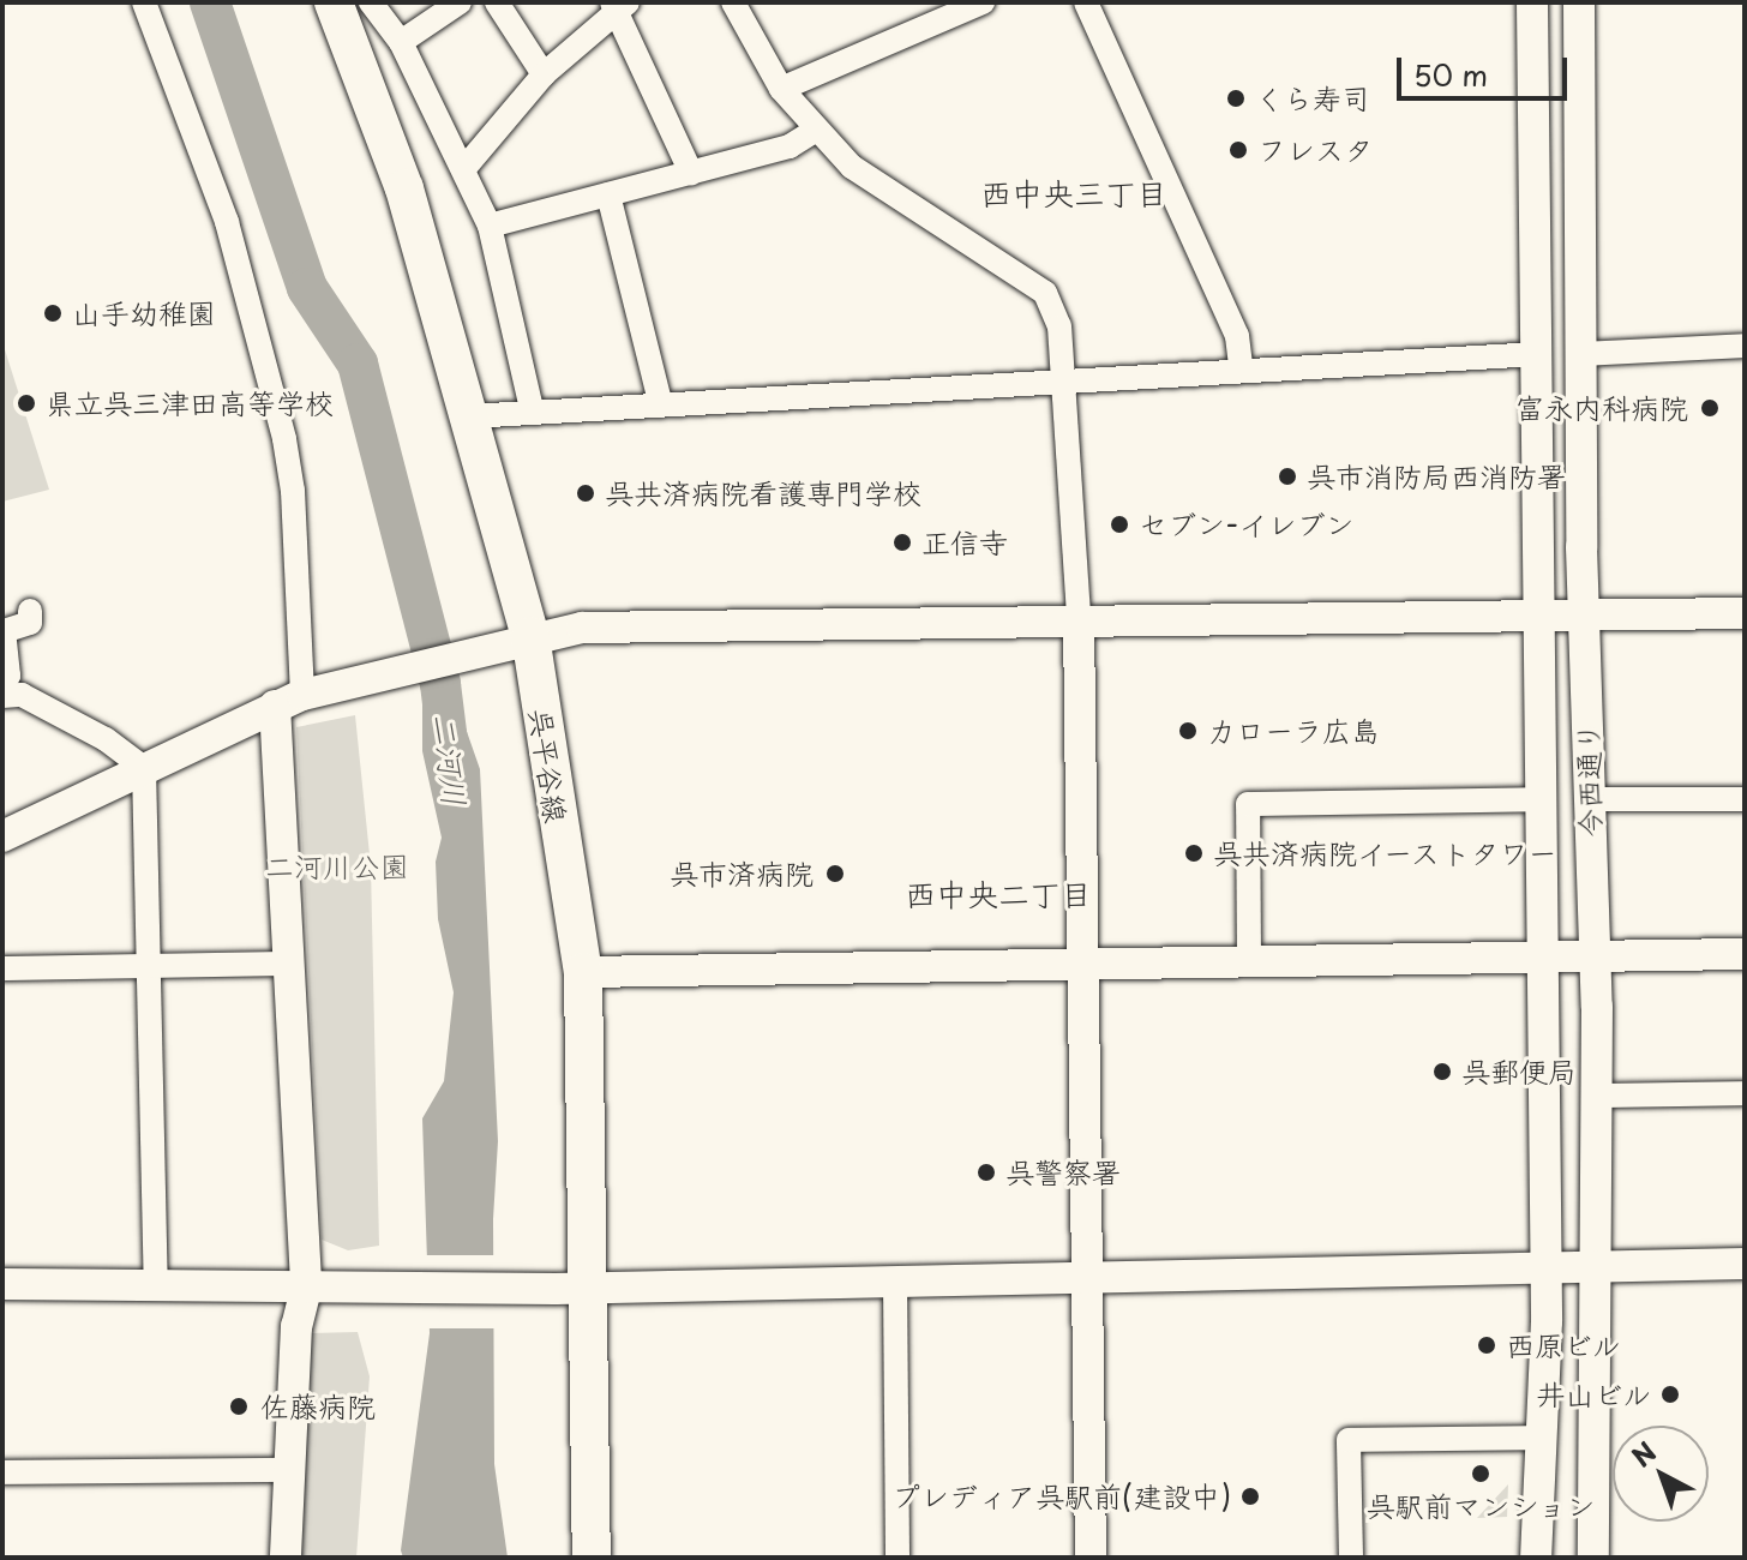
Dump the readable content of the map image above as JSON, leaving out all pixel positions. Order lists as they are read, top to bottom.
{
  "streets": {
    "main road": ["呉平谷線"],
    "street": ["今西通り"]
  },
  "districts": ["西中央三丁目", "西中央二丁目"],
  "water": ["二河川"],
  "parks": ["二河川公園"],
  "places": [
    "くら寿司",
    "フレスタ",
    "山手幼稚園",
    "県立呉三津田高等学校",
    "富永内科病院",
    "呉市消防局西消防署",
    "呉共済病院看護専門学校",
    "セブン-イレブン",
    "正信寺",
    "カローラ広島",
    "呉共済病院イーストタワー",
    "呉市済病院",
    "呉郵便局",
    "呉警察署",
    "西原ビル",
    "井山ビル",
    "佐藤病院",
    "呉駅前マンション",
    "プレディア呉駅前(建設中)"
  ],
  "scale_bar": "50 m",
  "north": "top left"
}
